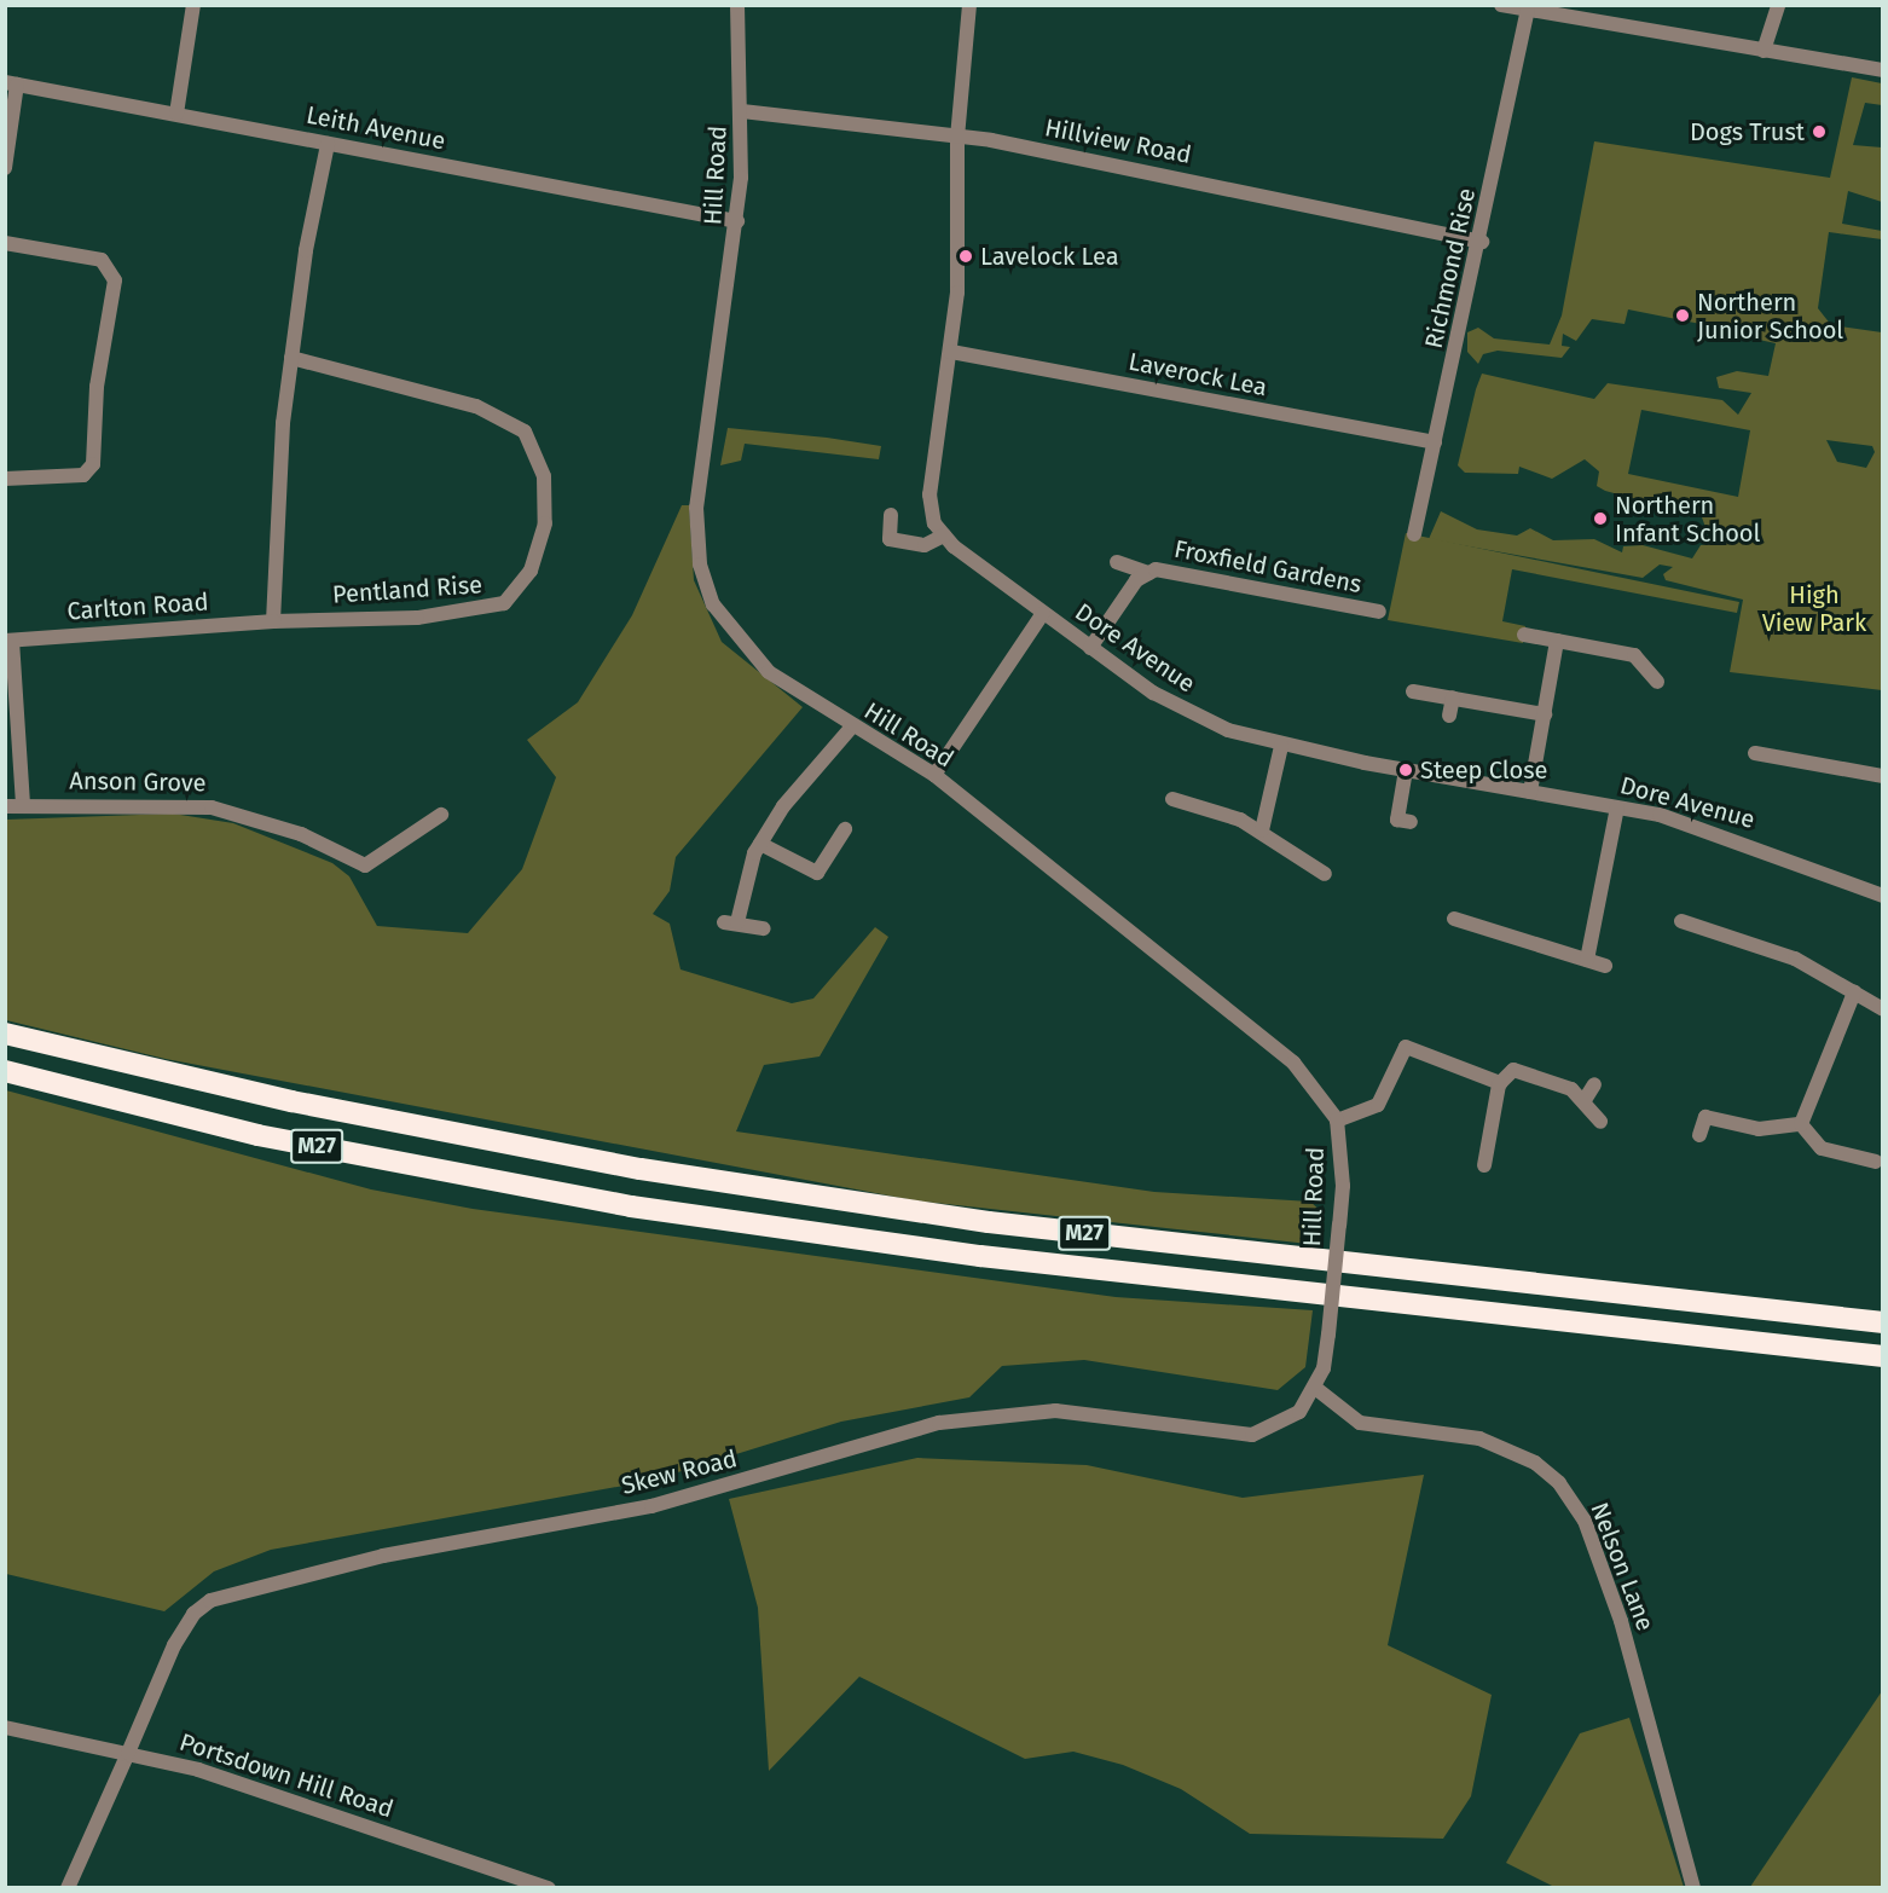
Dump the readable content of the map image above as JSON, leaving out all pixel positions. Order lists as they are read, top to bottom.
{
  "streets": {
    "highway": ["M27"],
    "street": [
      "Leith Avenue",
      "Hillview Road",
      "Hill Road",
      "Richmond Rise",
      "Laverock Lea",
      "Froxfield Gardens",
      "Pentland Rise",
      "Carlton Road",
      "Dore Avenue",
      "Anson Grove",
      "Skew Road",
      "Nelson Lane",
      "Portsdown Hill Road"
    ]
  },
  "crossings": [
    ["Leith Avenue", "Hill Road"],
    ["Hillview Road", "Hill Road"],
    ["Hillview Road", "Richmond Rise"],
    ["Hill Road", "Skew Road"],
    ["Hill Road", "Nelson Lane"],
    ["Richmond Rise", "Laverock Lea"],
    ["Froxfield Gardens", "Dore Avenue"],
    ["Pentland Rise", "Carlton Road"],
    ["Skew Road", "Nelson Lane"],
    ["Skew Road", "Portsdown Hill Road"]
  ],
  "parks": ["High View Park"],
  "places": [
    "Dogs Trust",
    "Lavelock Lea",
    "Northern Junior School",
    "Northern Infant School",
    "Steep Close"
  ]
}
